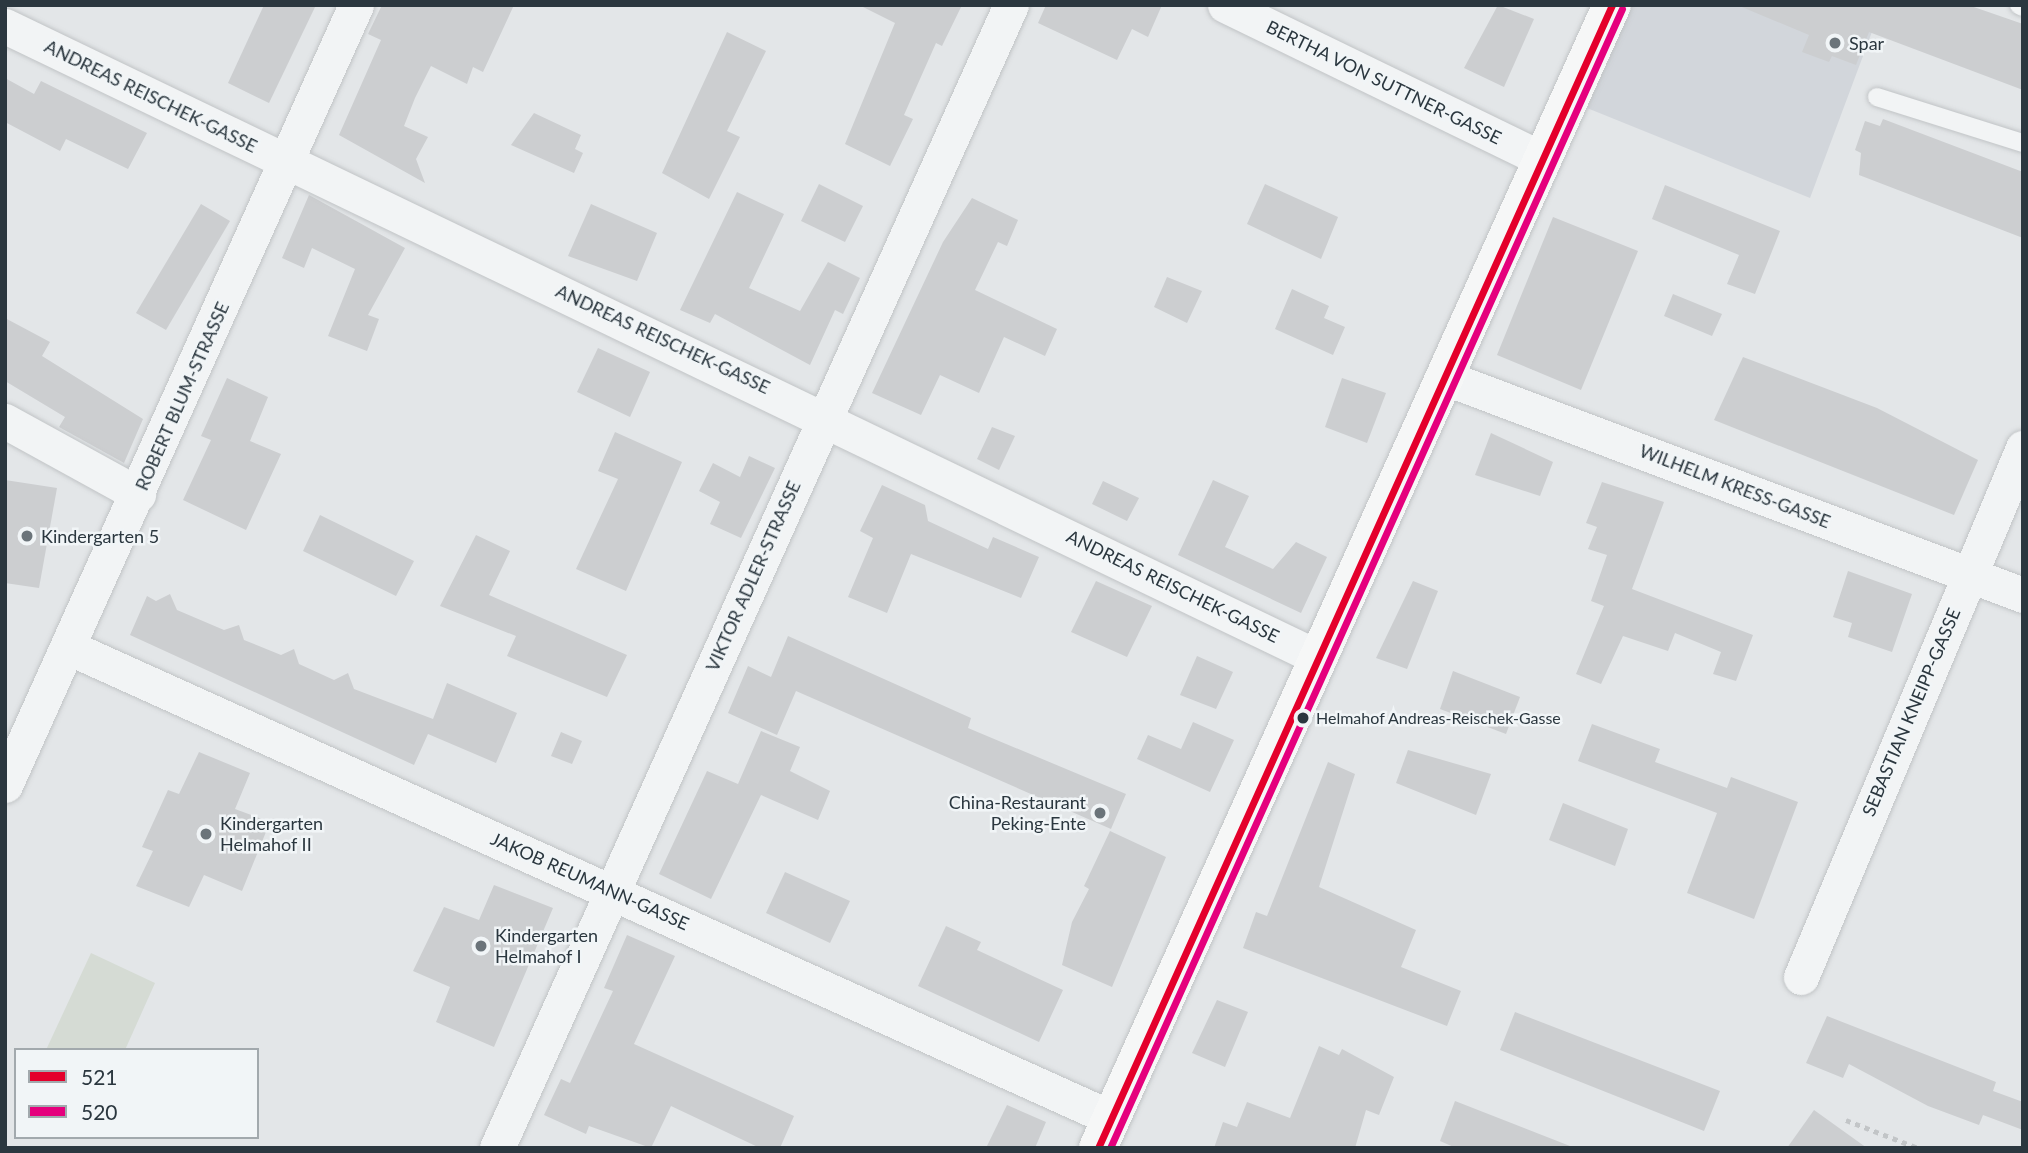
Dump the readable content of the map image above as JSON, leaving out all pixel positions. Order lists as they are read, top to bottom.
{
  "streets": {
    "street": [
      "BERTHA VON SUTTNER-GASSE",
      "ANDREAS REISCHEK-GASSE",
      "ROBERT BLUM-STRASSE",
      "WILHELM KRESS-GASSE",
      "VIKTOR ADLER-STRASSE",
      "SEBASTIAN KNEIPP-GASSE",
      "JAKOB REUMANN-GASSE"
    ]
  },
  "crossings": [
    ["ANDREAS REISCHEK-GASSE", "ROBERT BLUM-STRASSE"],
    ["ANDREAS REISCHEK-GASSE", "VIKTOR ADLER-STRASSE"],
    ["ROBERT BLUM-STRASSE", "JAKOB REUMANN-GASSE"],
    ["WILHELM KRESS-GASSE", "SEBASTIAN KNEIPP-GASSE"],
    ["VIKTOR ADLER-STRASSE", "JAKOB REUMANN-GASSE"]
  ],
  "places": [
    "Spar",
    "Kindergarten 5",
    "Helmahof Andreas-Reischek-Gasse",
    "China-Restaurant Peking-Ente",
    "Kindergarten Helmahof II",
    "Kindergarten Helmahof I"
  ],
  "lines": ["transit line 521", "transit line 520"],
  "legend": ["521", "520"]
}
